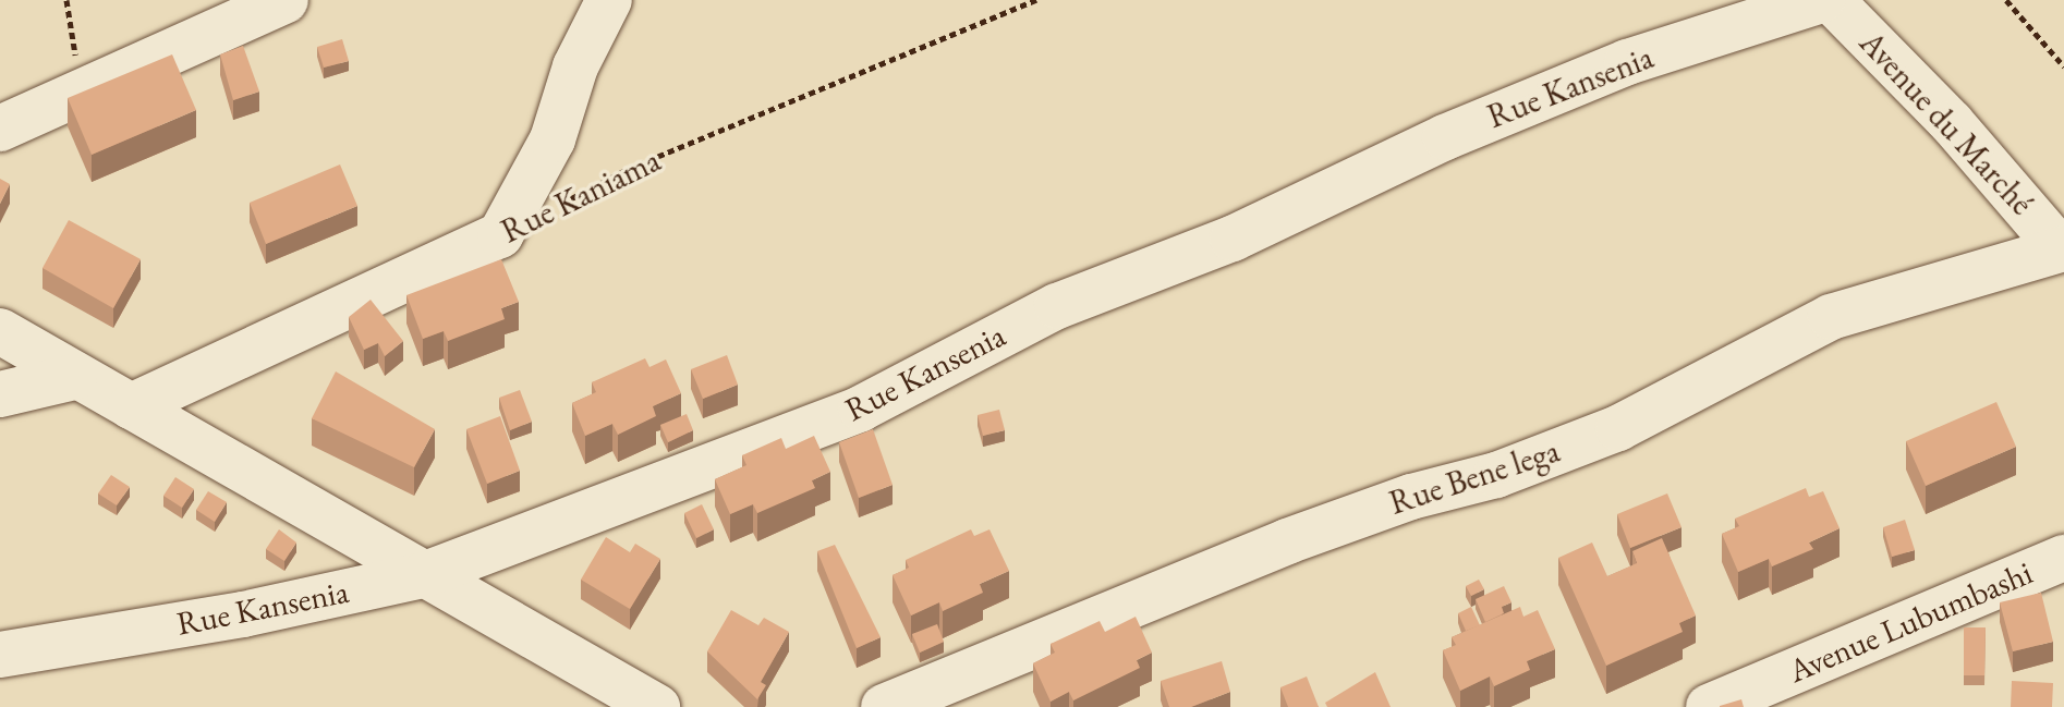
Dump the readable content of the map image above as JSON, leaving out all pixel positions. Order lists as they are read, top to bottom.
{
  "streets": {
    "street": [
      "Rue Kansenia",
      "Avenue du Marché",
      "Rue Kaniama",
      "Rue Bene lega",
      "Avenue Lubumbashi"
    ]
  },
  "crossings": [
    ["Avenue du Marché", "Rue Bene lega"]
  ]
}
